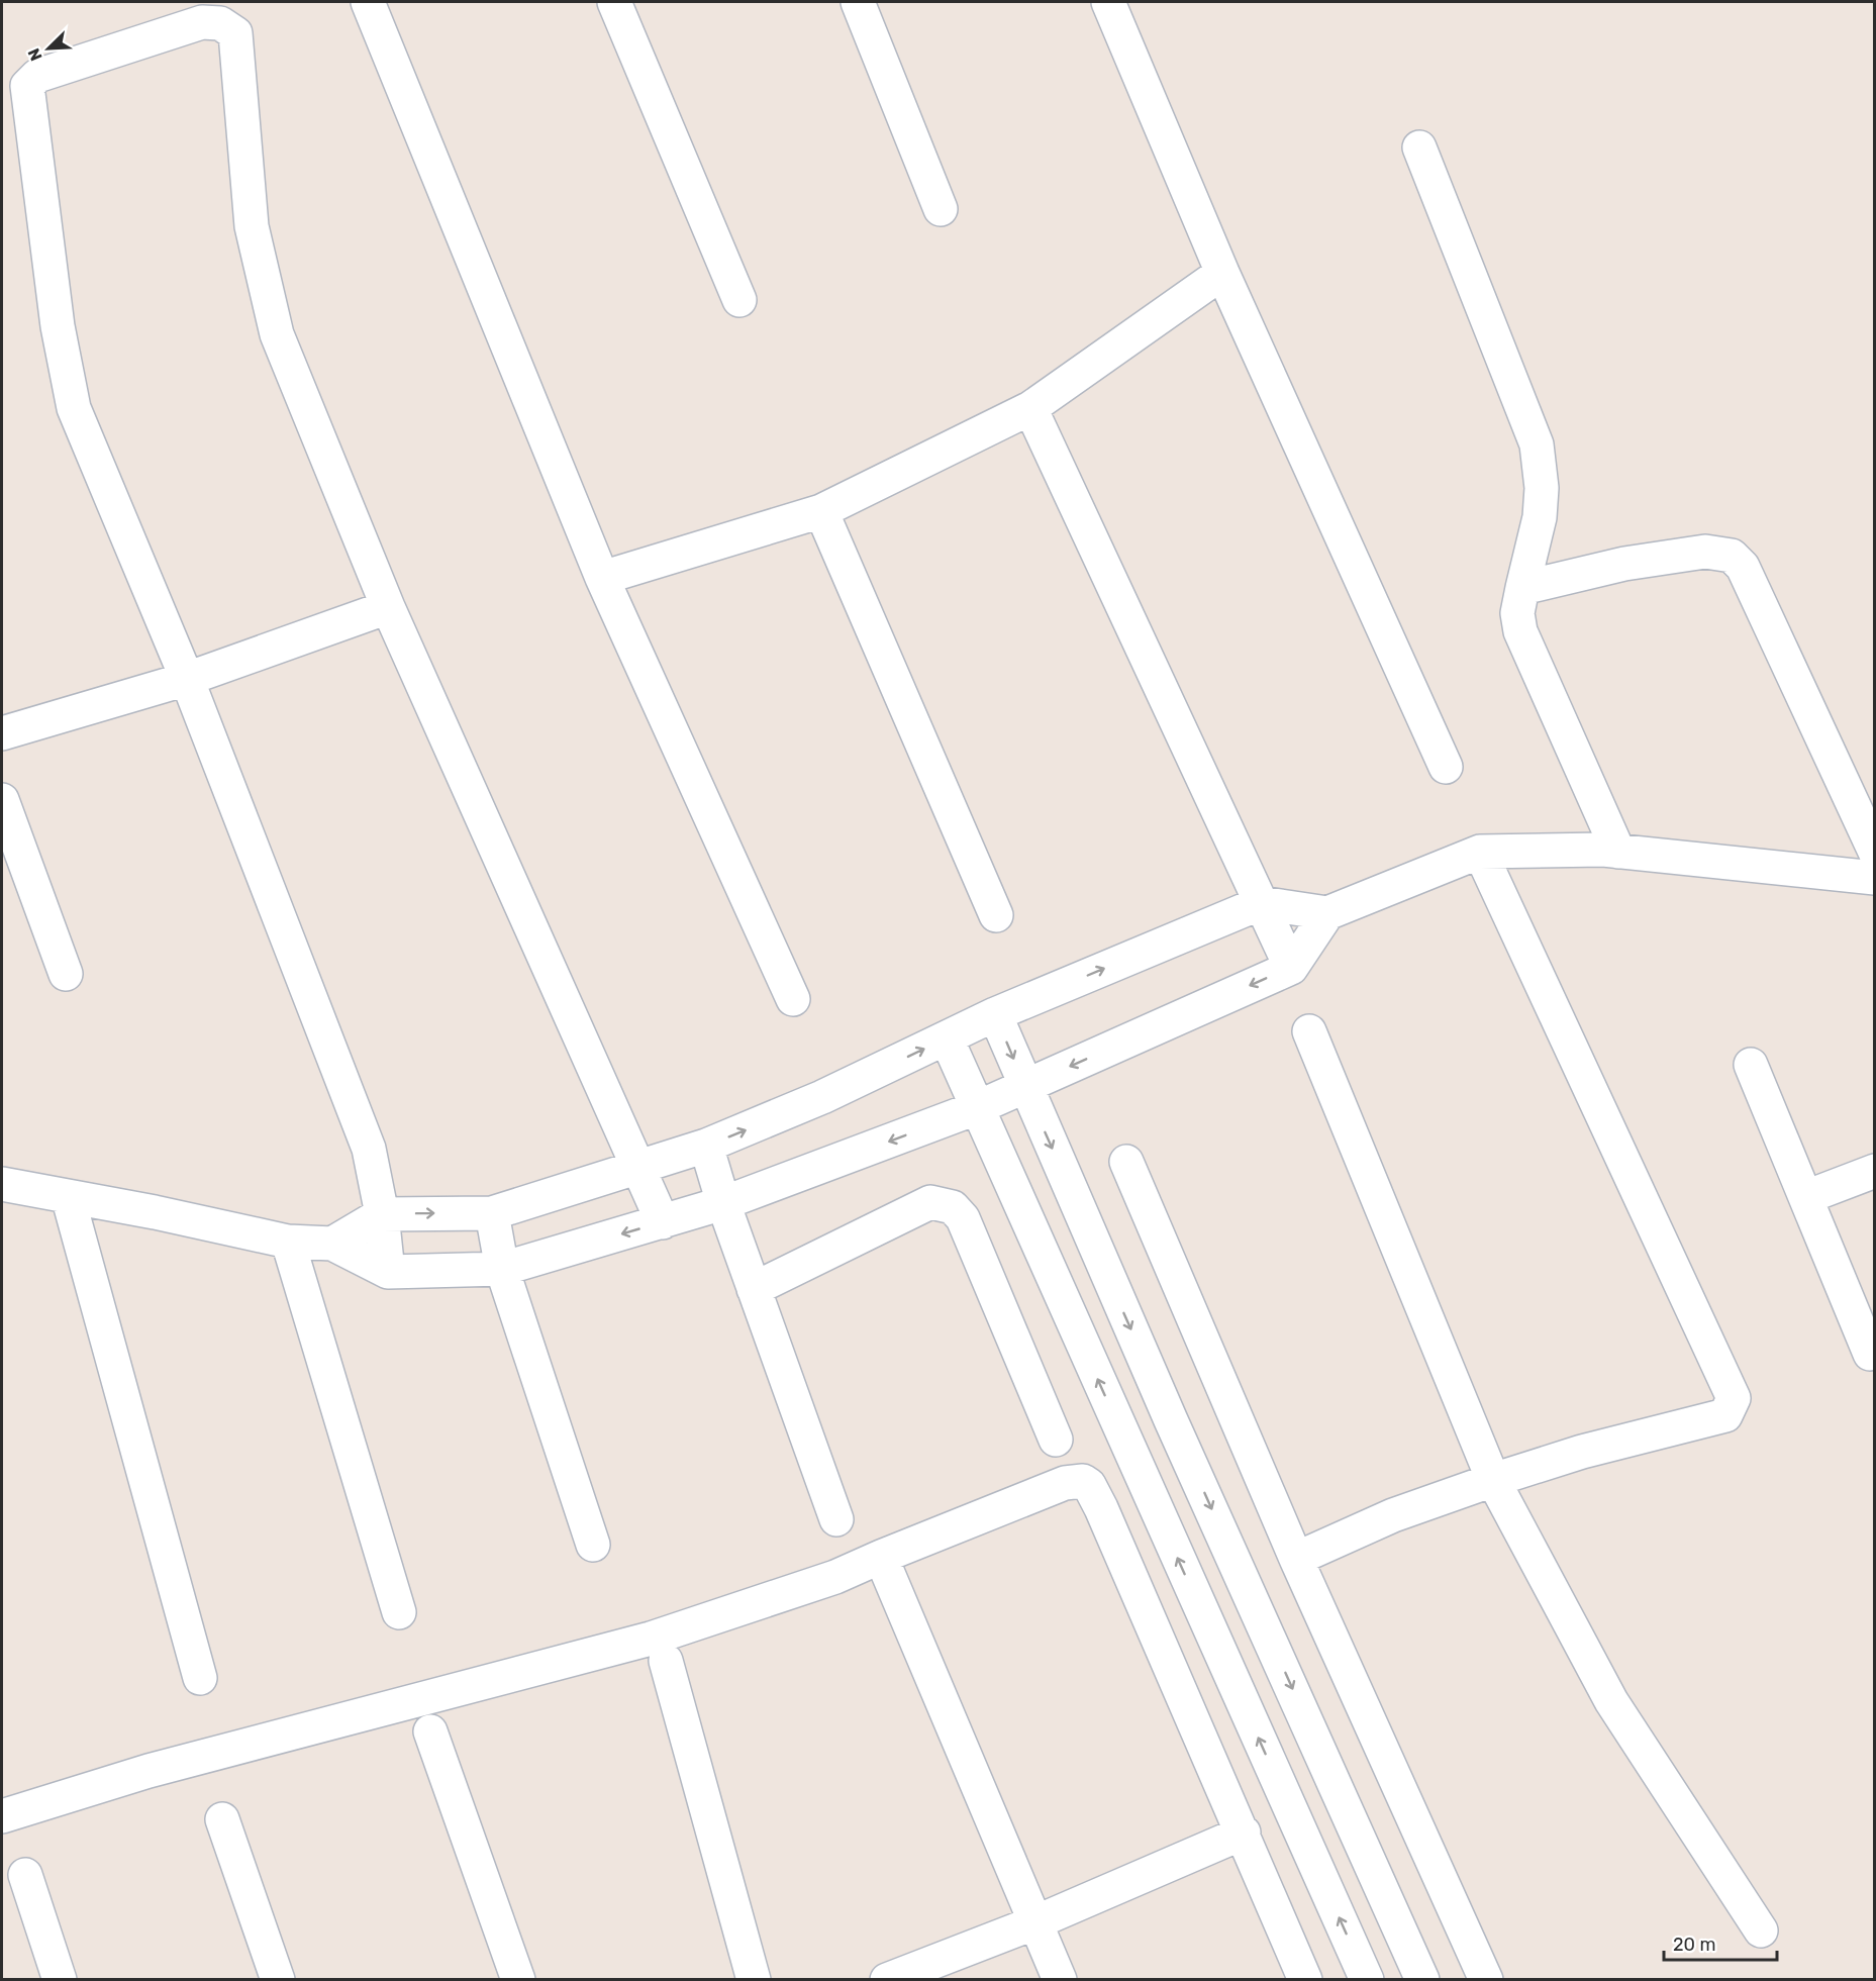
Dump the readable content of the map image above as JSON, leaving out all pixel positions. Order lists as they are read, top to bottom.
{
  "scale_bar": "20 m",
  "north": "bottom left"
}
